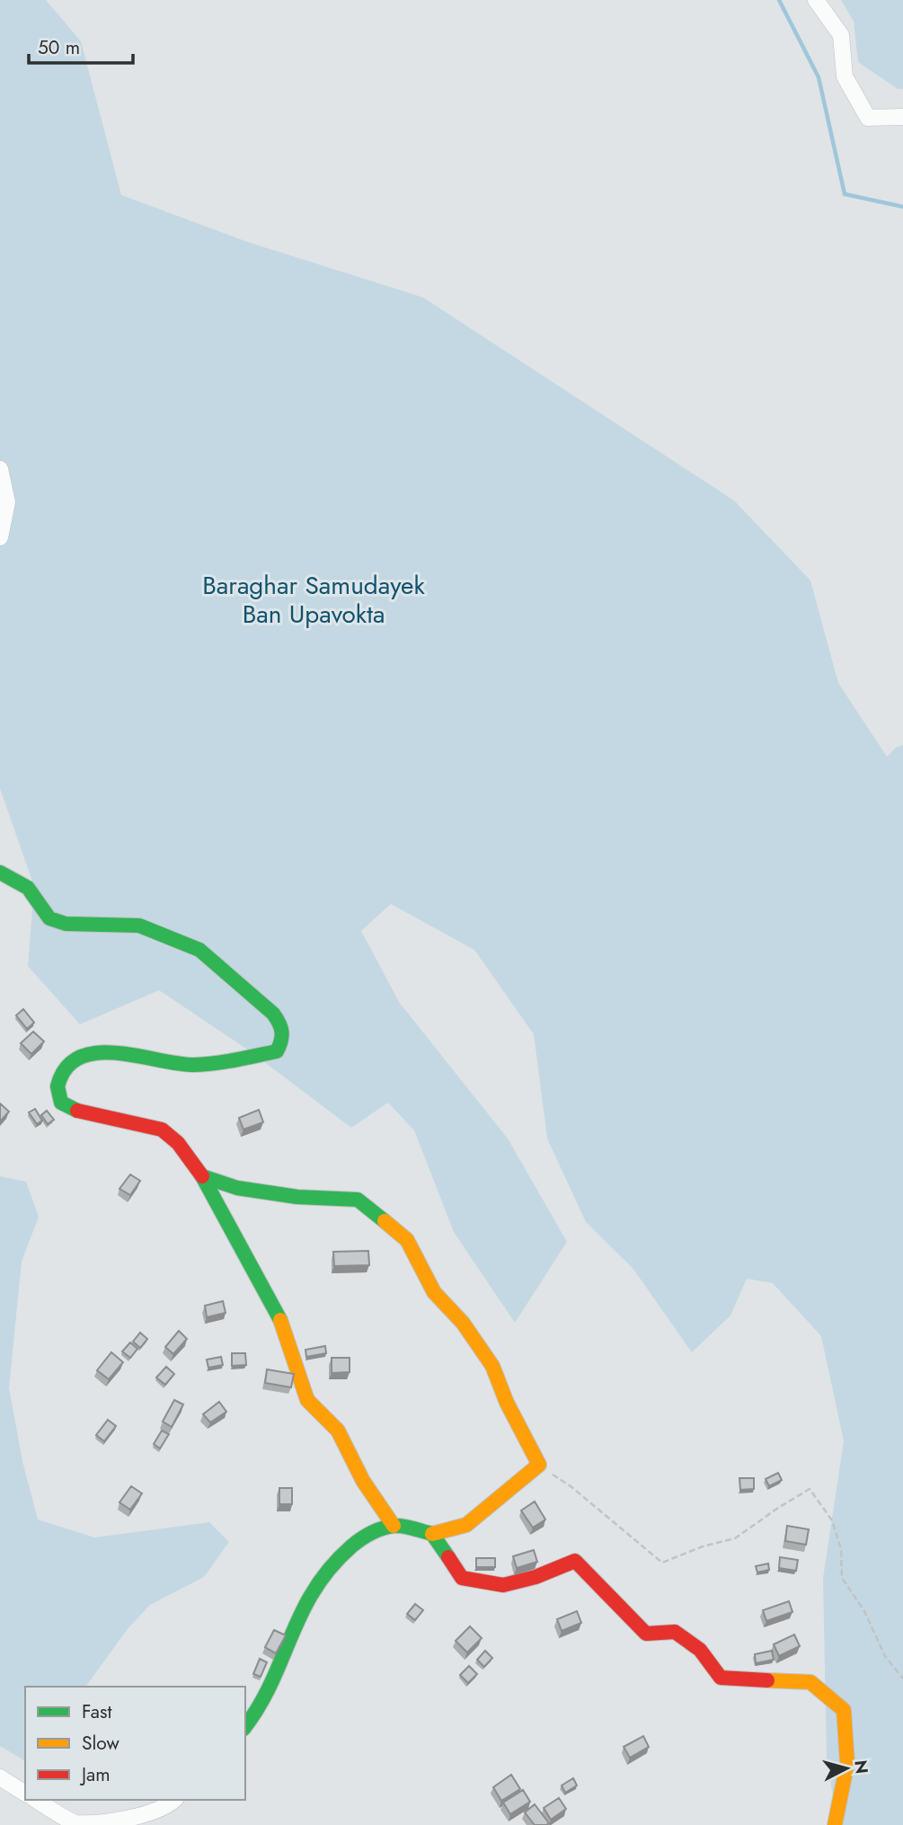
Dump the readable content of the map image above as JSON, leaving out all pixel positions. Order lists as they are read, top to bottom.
{
  "parks": ["Baraghar Samudayek Ban Upavokta"],
  "legend": ["Fast", "Slow", "Jam"],
  "scale_bar": "50 m",
  "north": "right"
}
